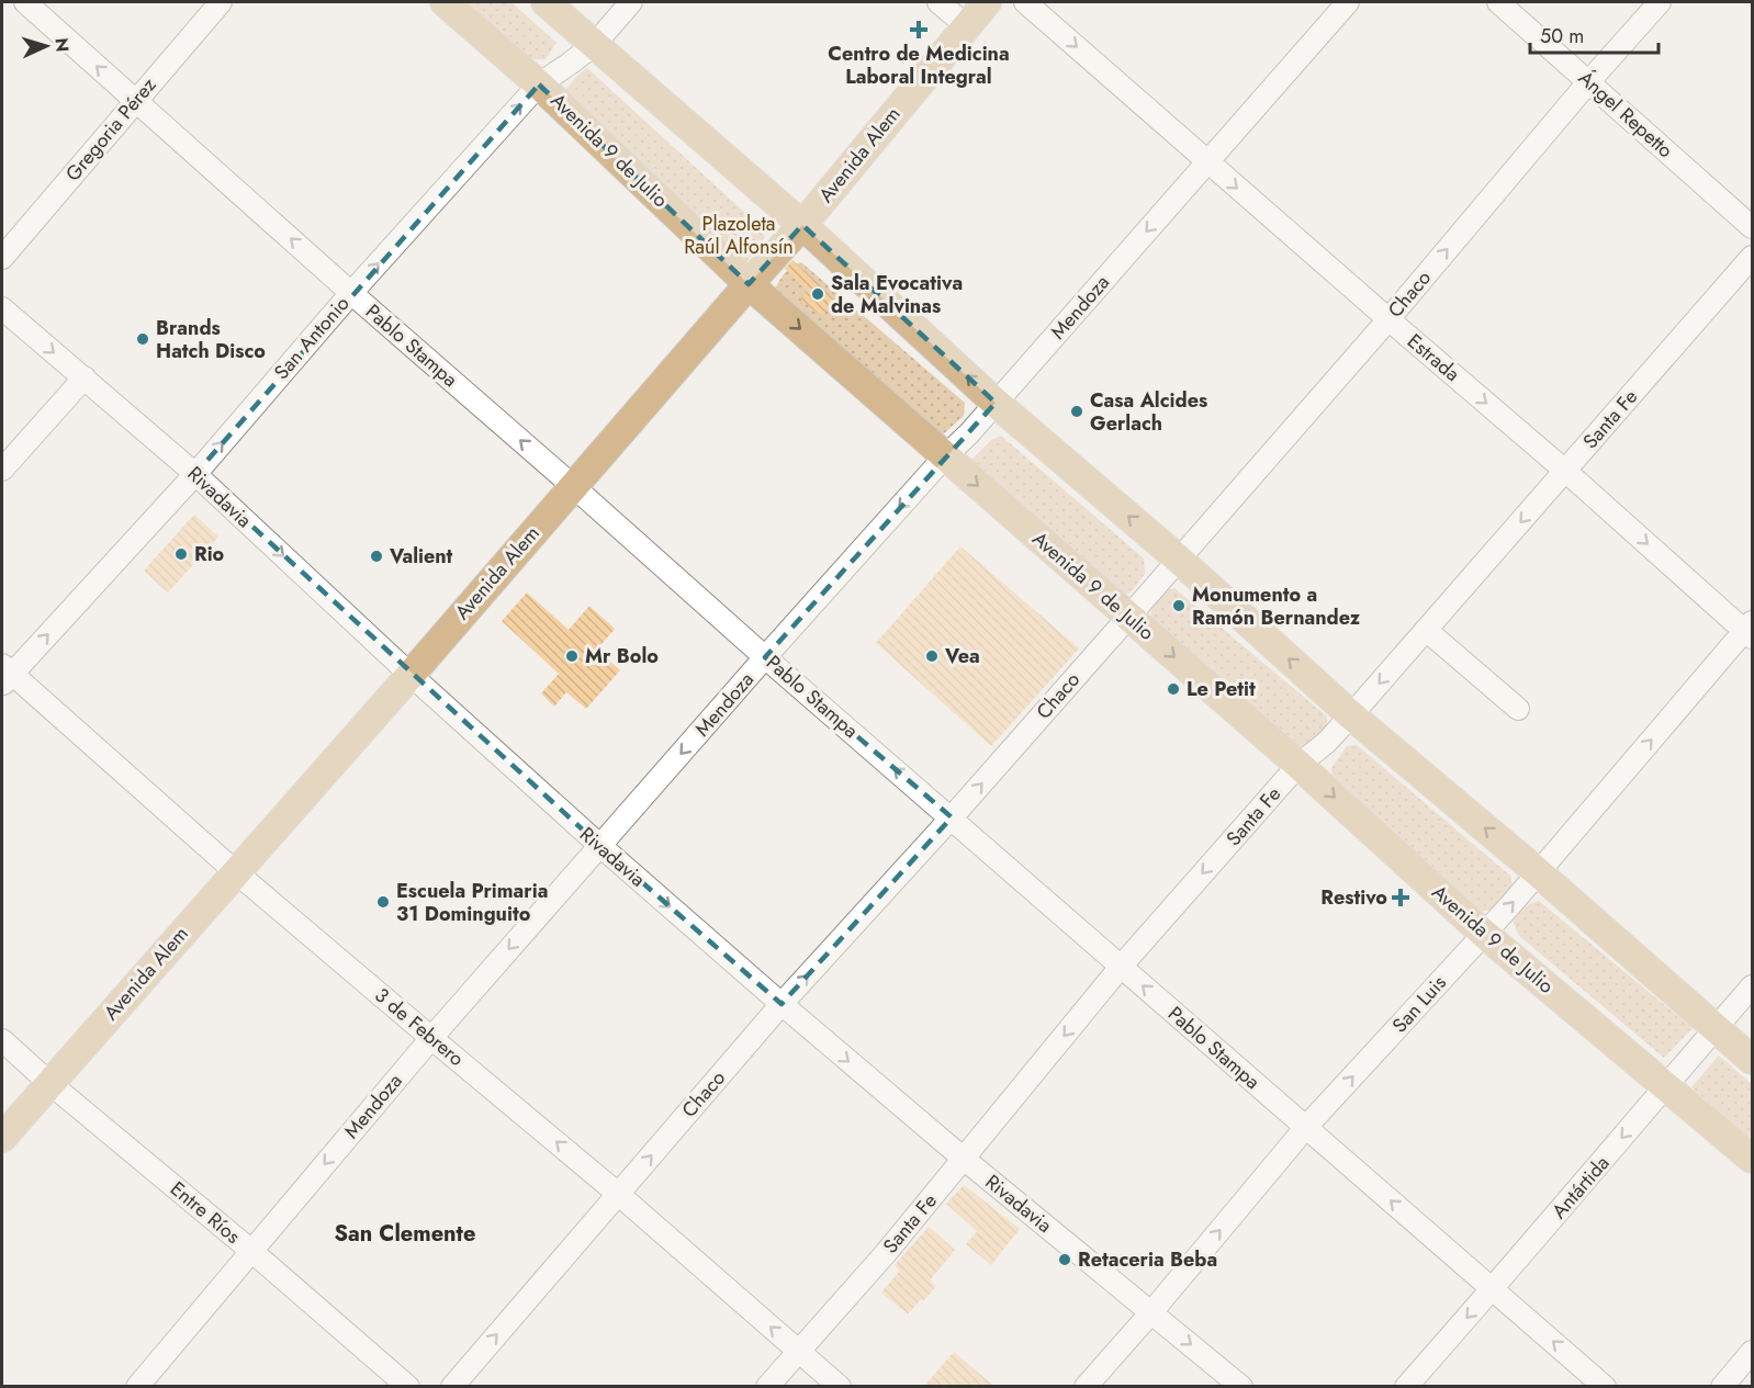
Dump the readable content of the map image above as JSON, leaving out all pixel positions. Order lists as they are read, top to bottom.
{
  "streets": {
    "main road": ["Avenida 9 de Julio", "Avenida Alem"],
    "street": [
      "Ángel Repetto",
      "Gregoria Pérez",
      "Chaco",
      "Mendoza",
      "San Antonio",
      "Pablo Stampa",
      "Estrada",
      "Santa Fe",
      "Rivadavia",
      "San Luis",
      "3 de Febrero",
      "Antártida",
      "Entre Ríos"
    ]
  },
  "crossings": [
    ["Ángel Repetto", "Chaco"],
    ["Gregoria Pérez", "Pablo Stampa"],
    ["Avenida 9 de Julio", "Avenida Alem"],
    ["Avenida 9 de Julio", "Chaco"],
    ["Avenida 9 de Julio", "Mendoza"],
    ["Avenida 9 de Julio", "San Antonio"],
    ["Avenida 9 de Julio", "Santa Fe"],
    ["Avenida 9 de Julio", "San Luis"],
    ["Avenida 9 de Julio", "Antártida"],
    ["Avenida Alem", "Pablo Stampa"],
    ["Avenida Alem", "Rivadavia"],
    ["Avenida Alem", "3 de Febrero"],
    ["Avenida Alem", "Entre Ríos"],
    ["Chaco", "Pablo Stampa"],
    ["Chaco", "Estrada"],
    ["Chaco", "Rivadavia"],
    ["Chaco", "3 de Febrero"],
    ["Mendoza", "Pablo Stampa"],
    ["Mendoza", "Estrada"],
    ["Mendoza", "Rivadavia"],
    ["Mendoza", "3 de Febrero"],
    ["Mendoza", "Entre Ríos"],
    ["San Antonio", "Pablo Stampa"],
    ["San Antonio", "Rivadavia"],
    ["San Antonio", "3 de Febrero"],
    ["Pablo Stampa", "Santa Fe"],
    ["Pablo Stampa", "San Luis"],
    ["Pablo Stampa", "Antártida"],
    ["Estrada", "Santa Fe"],
    ["Estrada", "San Luis"],
    ["Santa Fe", "Rivadavia"],
    ["Santa Fe", "3 de Febrero"],
    ["Rivadavia", "San Luis"]
  ],
  "one_way": [
    "Chaco",
    "Mendoza",
    "San Antonio",
    "Pablo Stampa",
    "Estrada",
    "Santa Fe",
    "Rivadavia",
    "San Luis",
    "3 de Febrero",
    "Antártida"
  ],
  "districts": ["San Clemente"],
  "parks": ["Plazoleta Raúl Alfonsín"],
  "places": {
    "health": ["Centro de Medicina Laboral Integral", "Restivo"],
    "other": [
      "Sala Evocativa de Malvinas",
      "Brands Hatch Disco",
      "Casa Alcides Gerlach",
      "Rio",
      "Valient",
      "Monumento a Ramón Bernandez",
      "Mr Bolo",
      "Vea",
      "Le Petit",
      "Escuela Primaria 31 Dominguito",
      "Retaceria Beba"
    ]
  },
  "scale_bar": "50 m",
  "north": "right"
}
